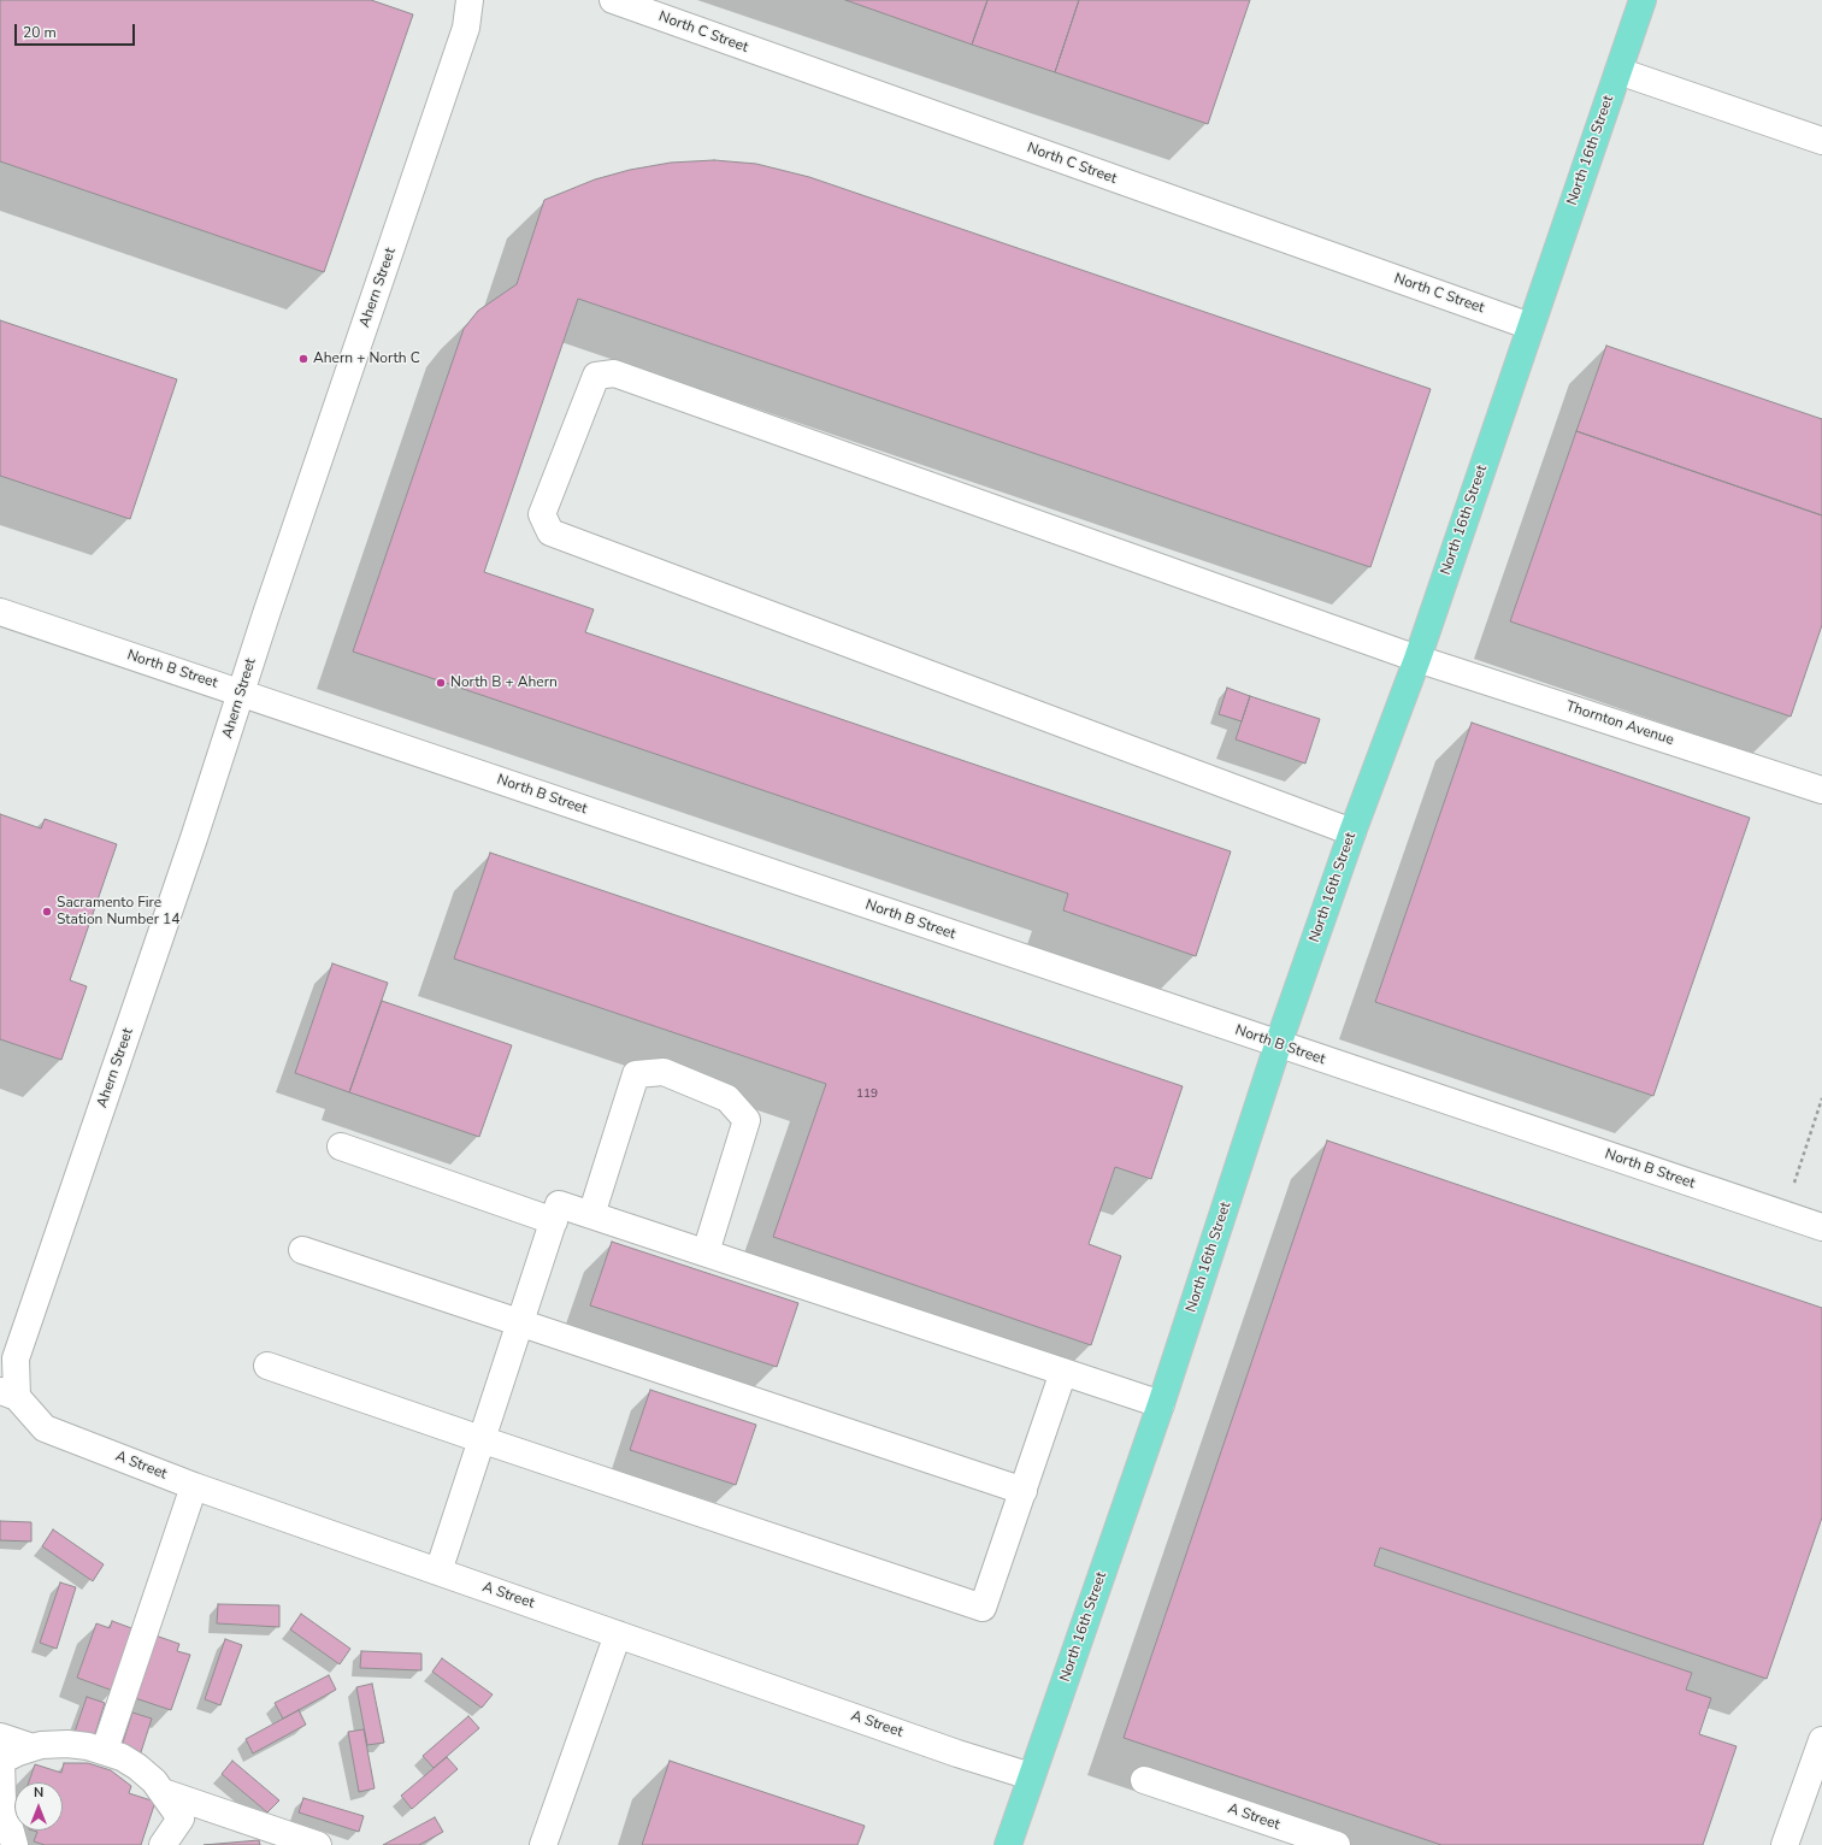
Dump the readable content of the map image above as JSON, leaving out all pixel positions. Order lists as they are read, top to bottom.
{
  "streets": {
    "main road": ["North 16th Street"],
    "street": [
      "North C Street",
      "Ahern Street",
      "North B Street",
      "Thornton Avenue",
      "A Street"
    ]
  },
  "crossings": [
    ["North C Street", "North 16th Street"],
    ["North 16th Street", "North B Street"],
    ["North 16th Street", "Thornton Avenue"],
    ["North 16th Street", "A Street"],
    ["Ahern Street", "North B Street"],
    ["Ahern Street", "A Street"]
  ],
  "places": ["Ahern + North C", "North B + Ahern", "Sacramento Fire Station Number 14"],
  "house_numbers": ["119"],
  "scale_bar": "20 m",
  "north": "top"
}
